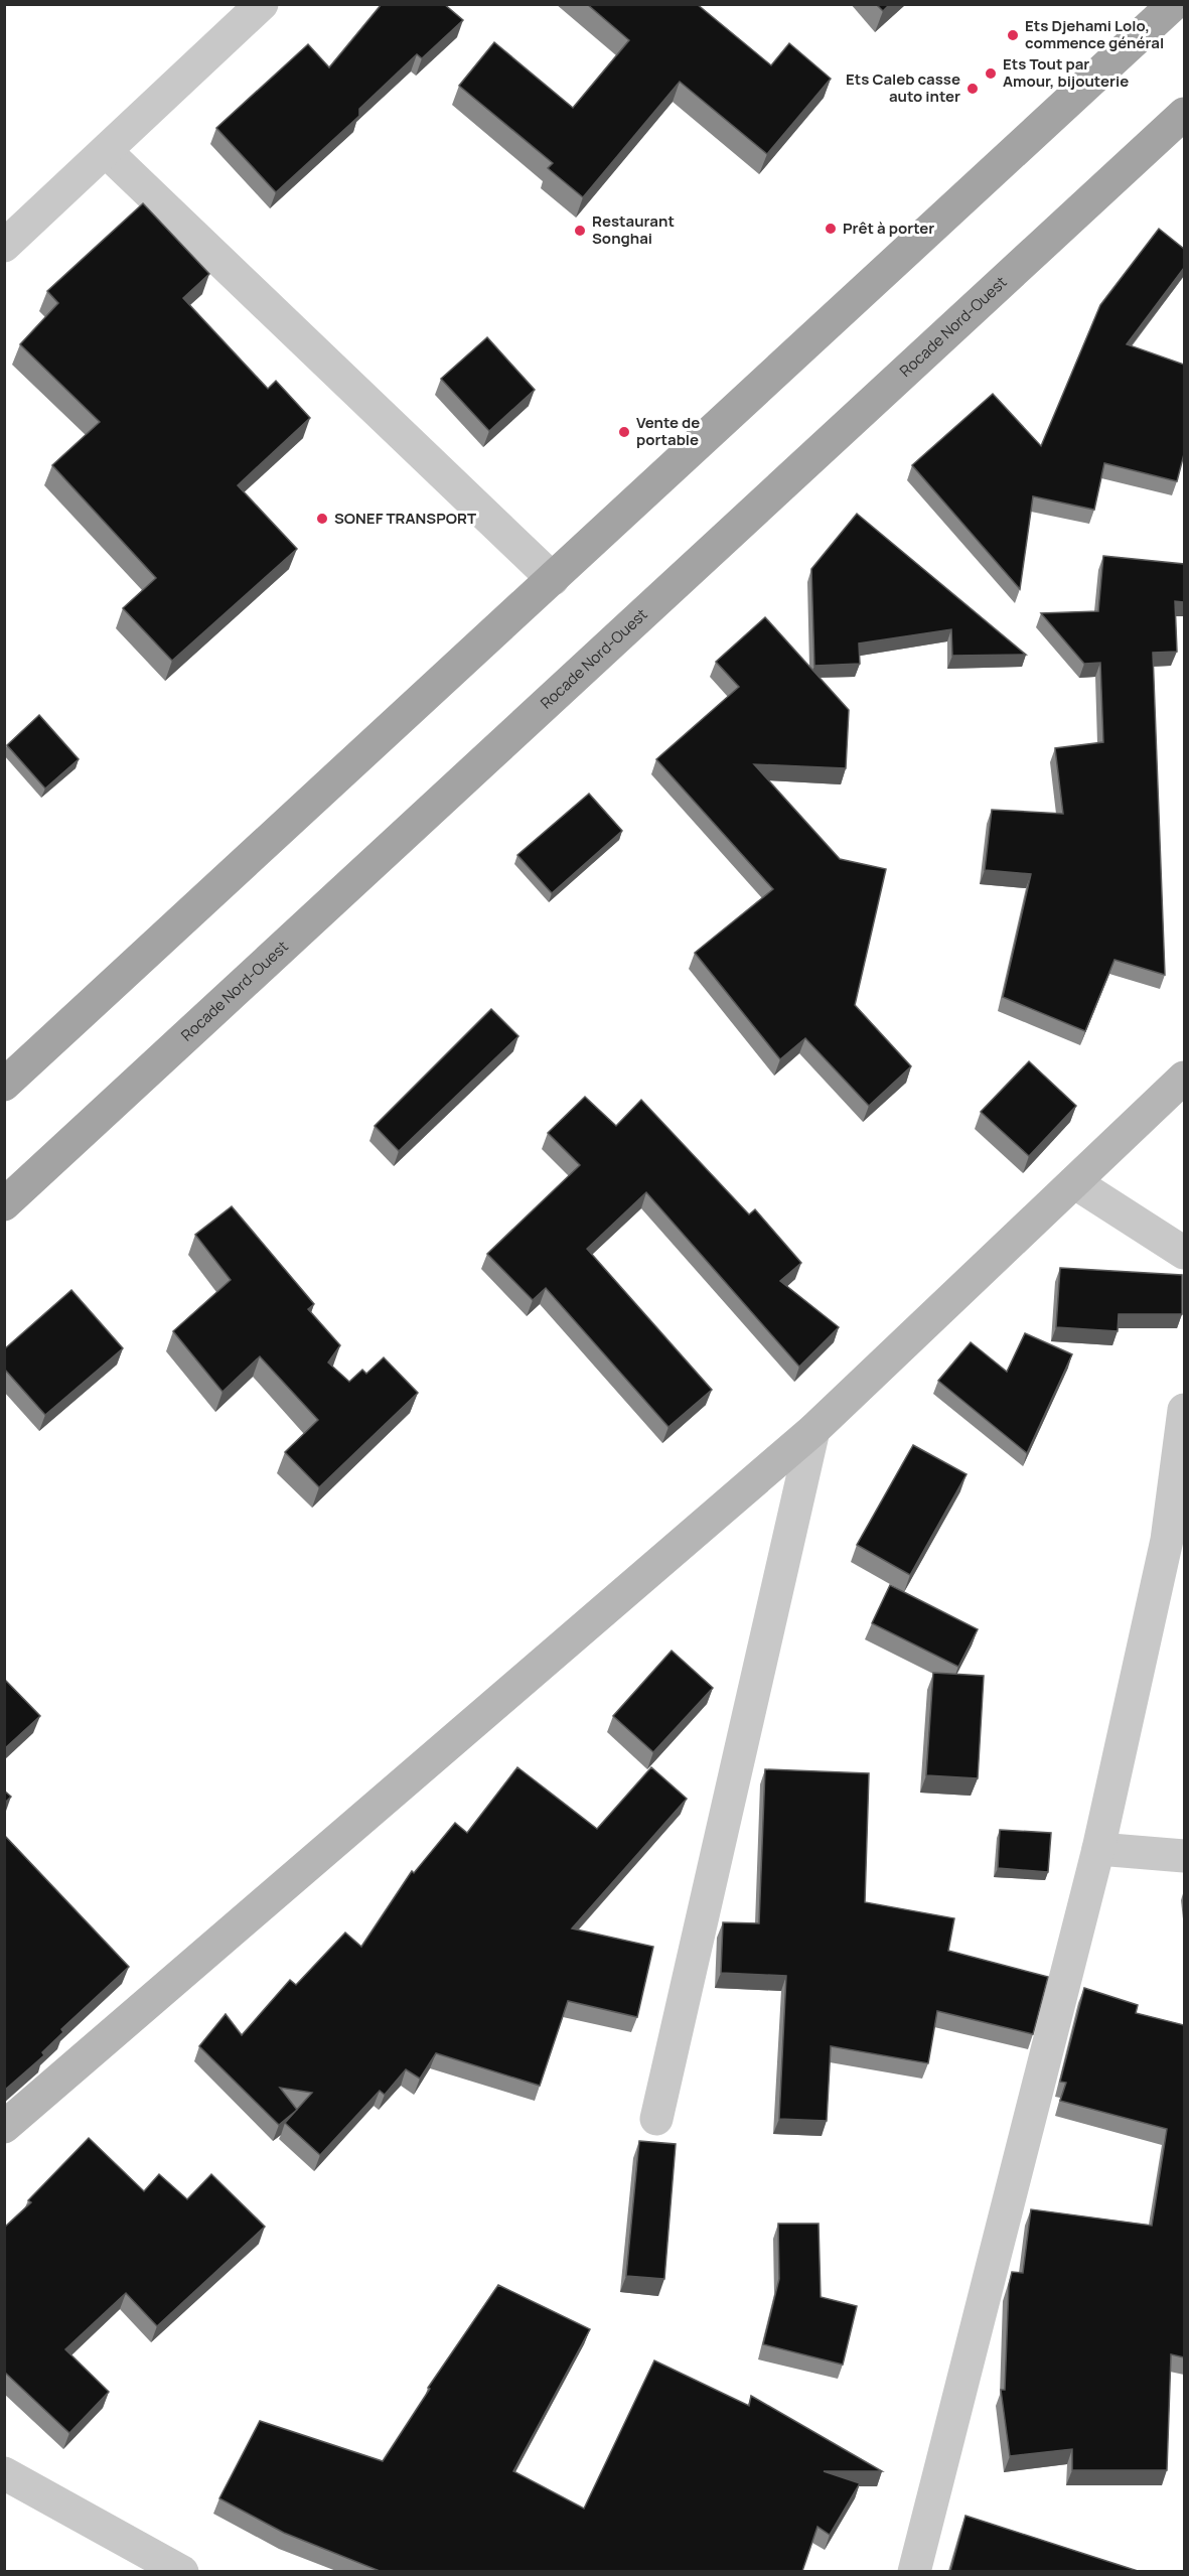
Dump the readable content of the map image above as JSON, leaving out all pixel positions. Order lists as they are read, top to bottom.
{
  "streets": {
    "main road": ["Rocade Nord-Ouest"]
  },
  "places": [
    "Ets Djehami Lolo, commence général",
    "Ets Tout par Amour, bijouterie",
    "Ets Caleb casse auto inter",
    "Prêt à porter",
    "Restaurant Songhai",
    "Vente de portable",
    "SONEF TRANSPORT"
  ]
}
